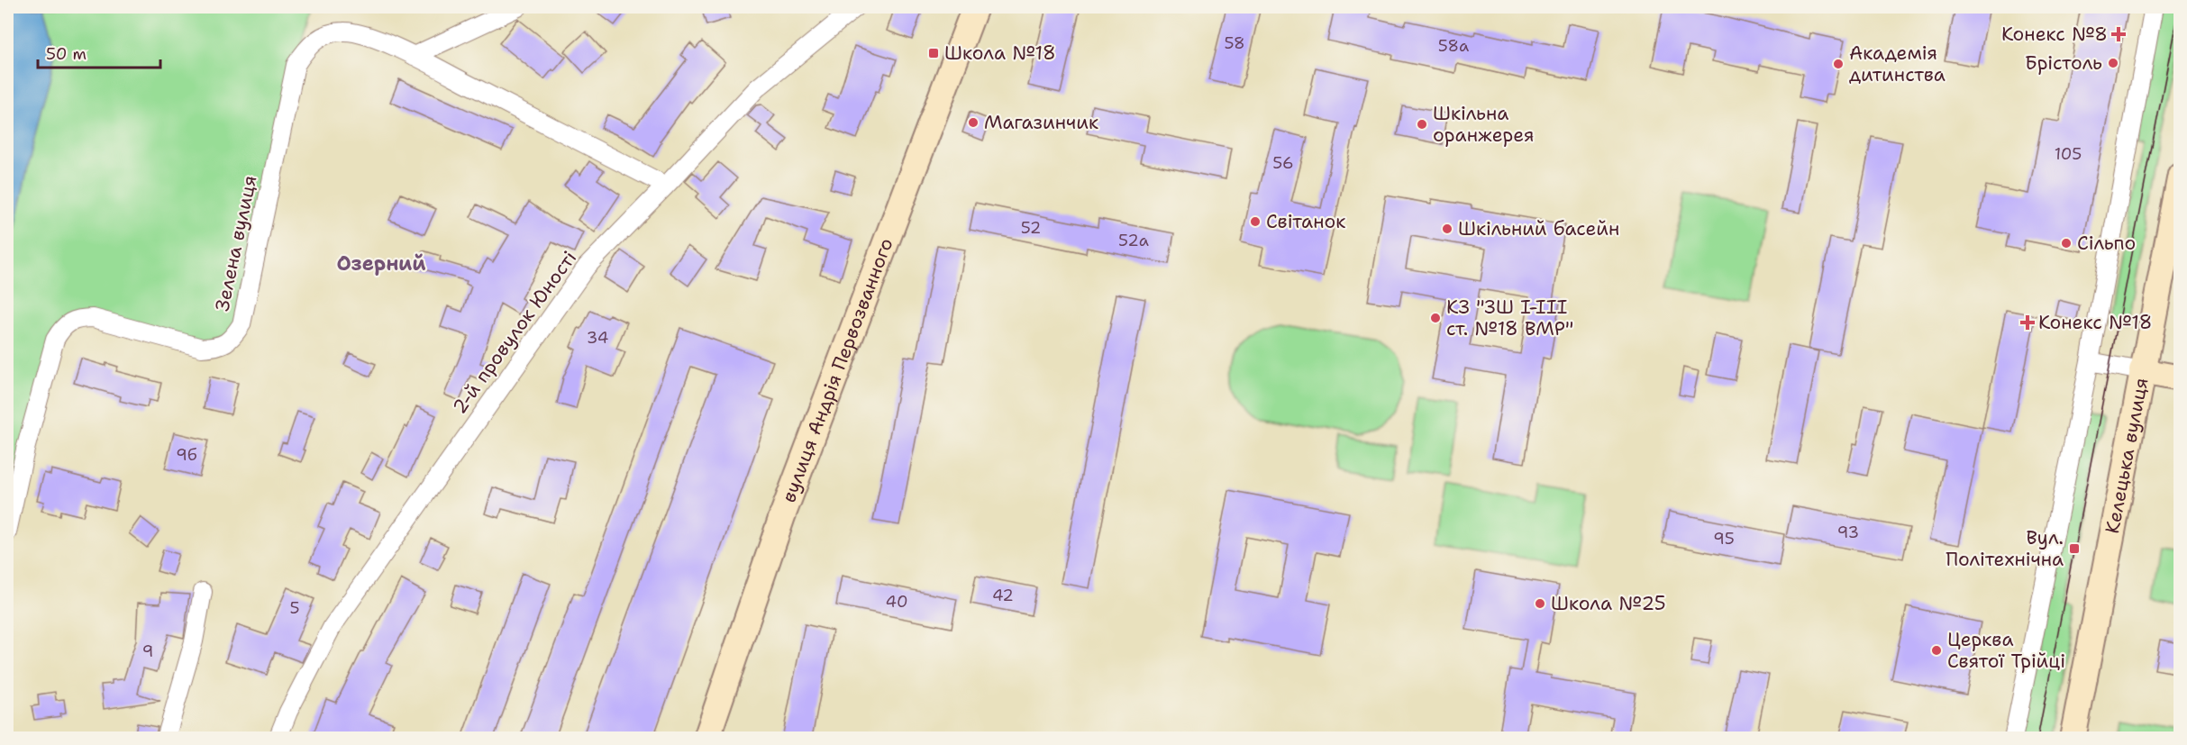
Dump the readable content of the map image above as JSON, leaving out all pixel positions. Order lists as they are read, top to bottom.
{
  "streets": {
    "street": [
      "Зелена вулиця",
      "2-й провулок Юності",
      "вулиця Андрія Первозванного",
      "Келецька вулиця"
    ]
  },
  "crossings": [
    ["Зелена вулиця", "2-й провулок Юності"]
  ],
  "districts": ["Озерний"],
  "places": {
    "health": ["Конекс №8", "Конекс №18"],
    "transit": ["Школа №18", "Вул. Політехнічна"],
    "other": [
      "Брістоль",
      "Академія дитинства",
      "Магазинчик",
      "Шкільна оранжерея",
      "Світанок",
      "Шкільний басейн",
      "Сільпо",
      "КЗ \"ЗШ І-ІІІ ст. №18 ВМР\"",
      "Школа №25",
      "Церква Святої Трійці"
    ]
  },
  "house_numbers": [
    "58",
    "58а",
    "105",
    "56",
    "52",
    "52а",
    "34",
    "9б",
    "93",
    "95",
    "42",
    "40",
    "5",
    "9"
  ],
  "scale_bar": "50 m"
}
